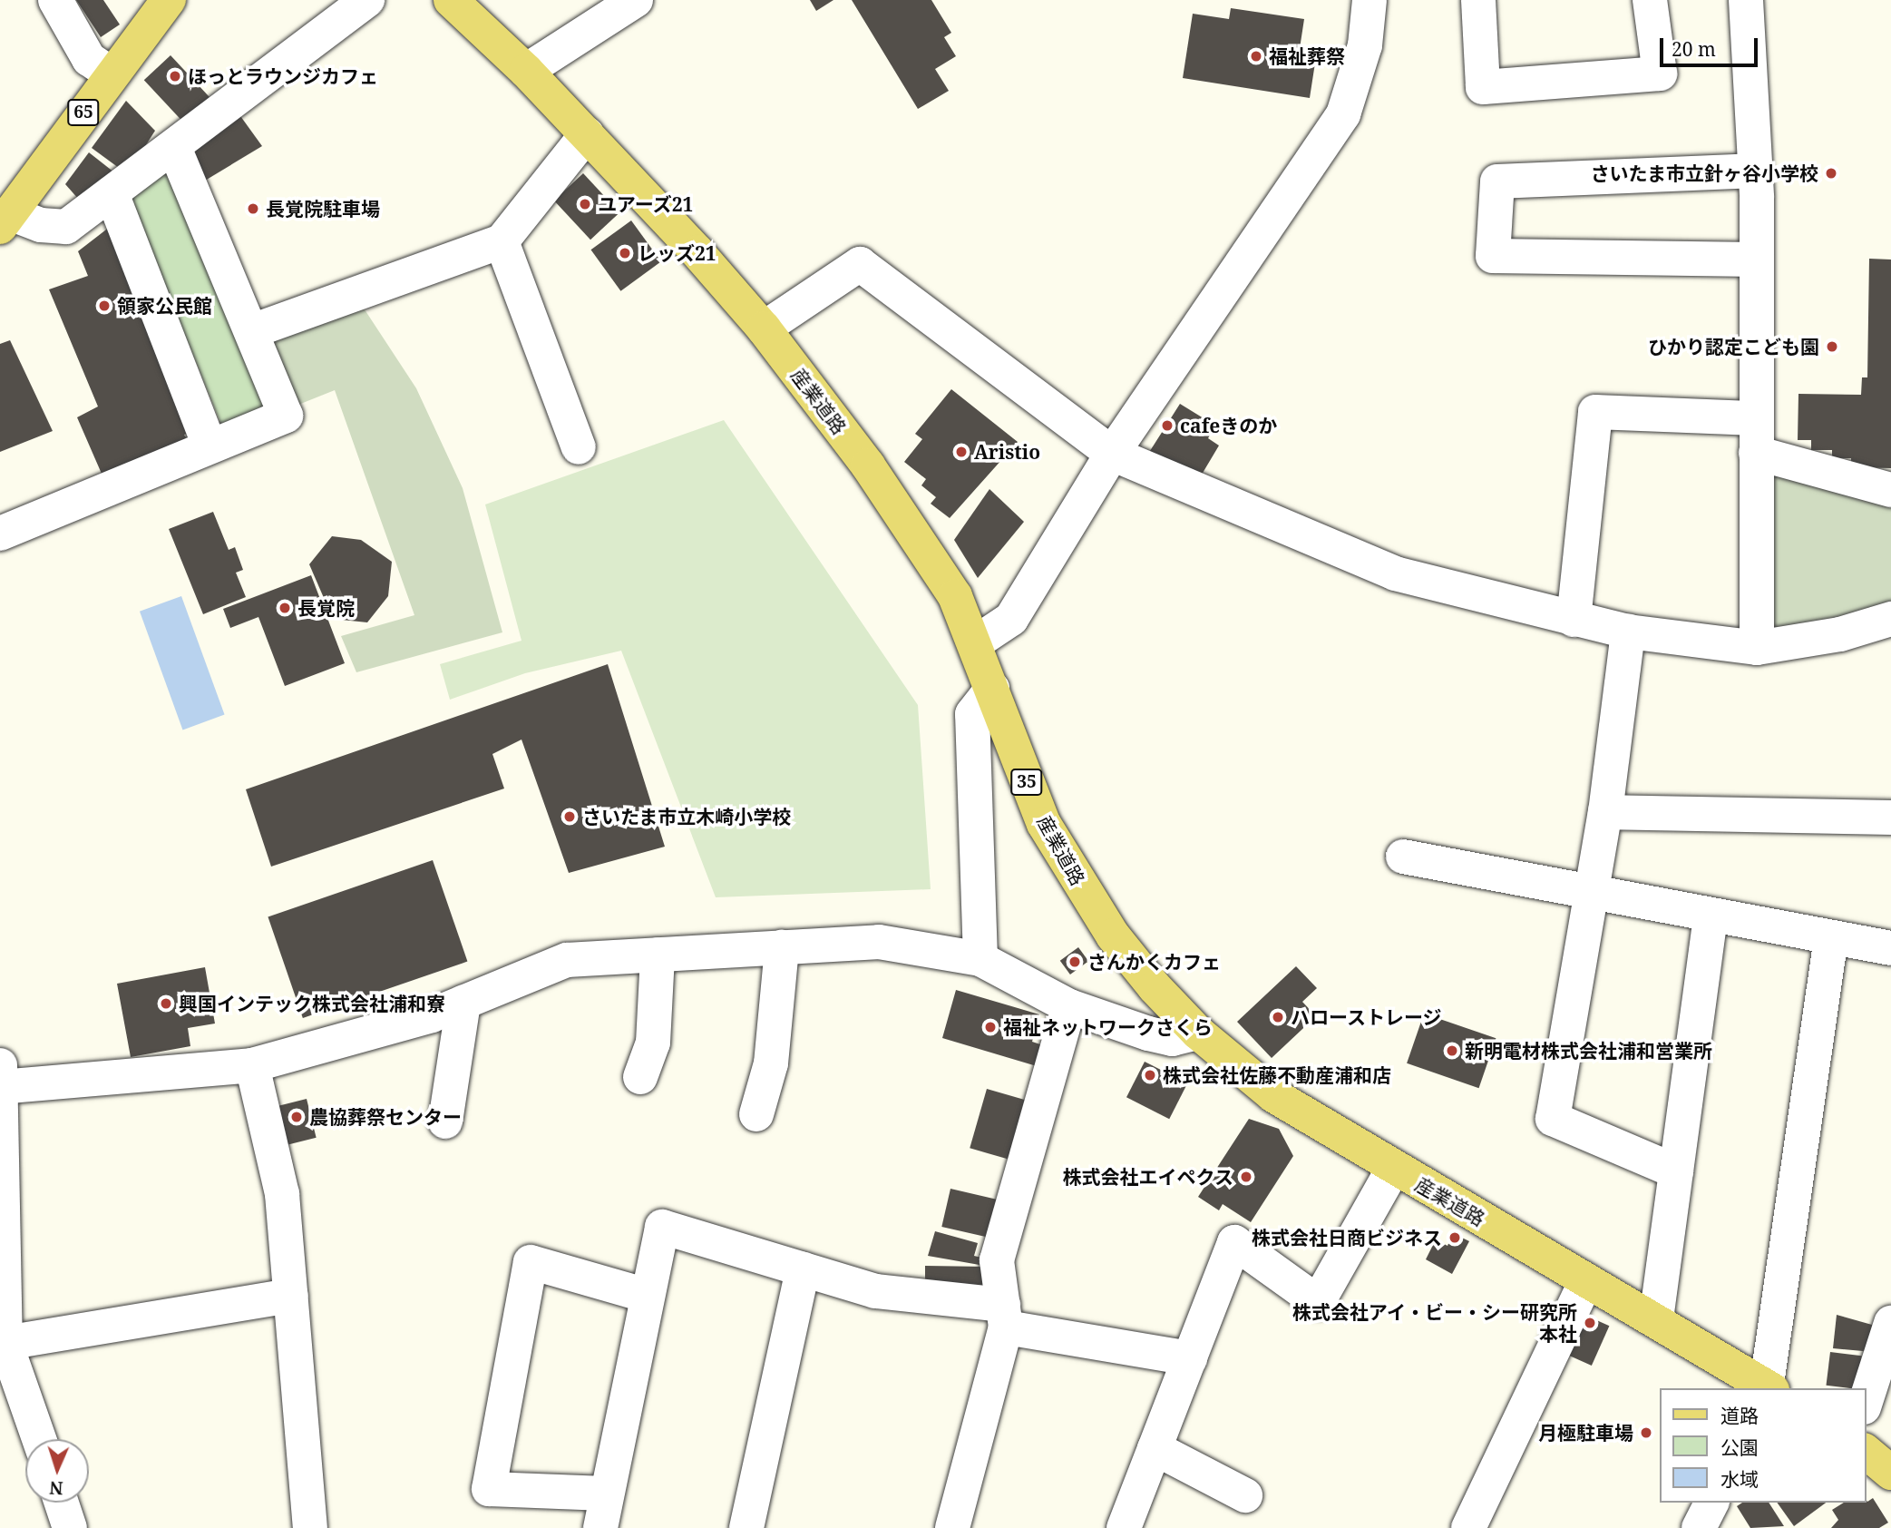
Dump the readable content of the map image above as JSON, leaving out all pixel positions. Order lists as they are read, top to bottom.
{
  "streets": {
    "main road": ["65", "産業道路", "35"]
  },
  "places": [
    "福祉葬祭",
    "ほっとラウンジカフェ",
    "さいたま市立針ヶ谷小学校",
    "ユアーズ21",
    "長覚院駐車場",
    "レッズ21",
    "領家公民館",
    "ひかり認定こども園",
    "cafeきのか",
    "Aristio",
    "長覚院",
    "さいたま市立木崎小学校",
    "さんかくカフェ",
    "興国インテック株式会社浦和寮",
    "ハローストレージ",
    "福祉ネットワークさくら",
    "新明電材株式会社浦和営業所",
    "株式会社佐藤不動産浦和店",
    "農協葬祭センター",
    "株式会社エイペクス",
    "株式会社日商ビジネス",
    "株式会社アイ・ビー・シー研究所 本社",
    "月極駐車場"
  ],
  "legend": ["道路", "公園", "水域"],
  "scale_bar": "20 m",
  "north": "bottom"
}
